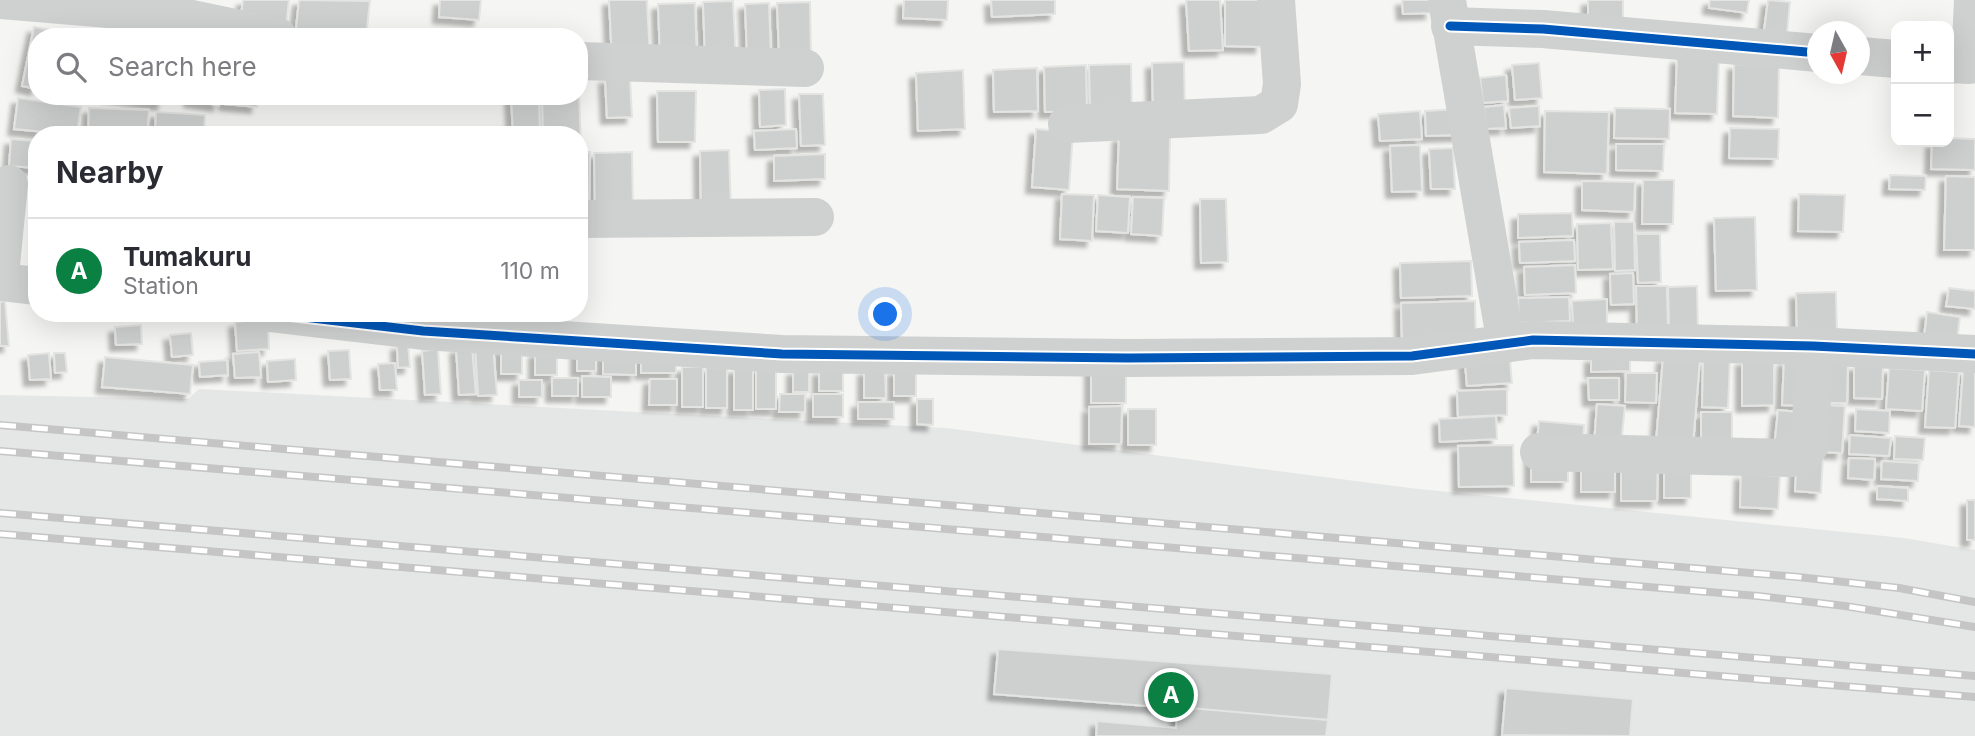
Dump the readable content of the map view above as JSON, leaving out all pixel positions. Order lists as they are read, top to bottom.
{
  "north": "bottom",
  "page": {
    "map_buttons": ["+", "−"],
    "search": "Search here",
    "heading": "Nearby",
    "list": [
      {
        "mark": "A",
        "name": "Tumakuru",
        "note": "Station",
        "value": "110 m"
      }
    ],
    "pins": "A"
  }
}
